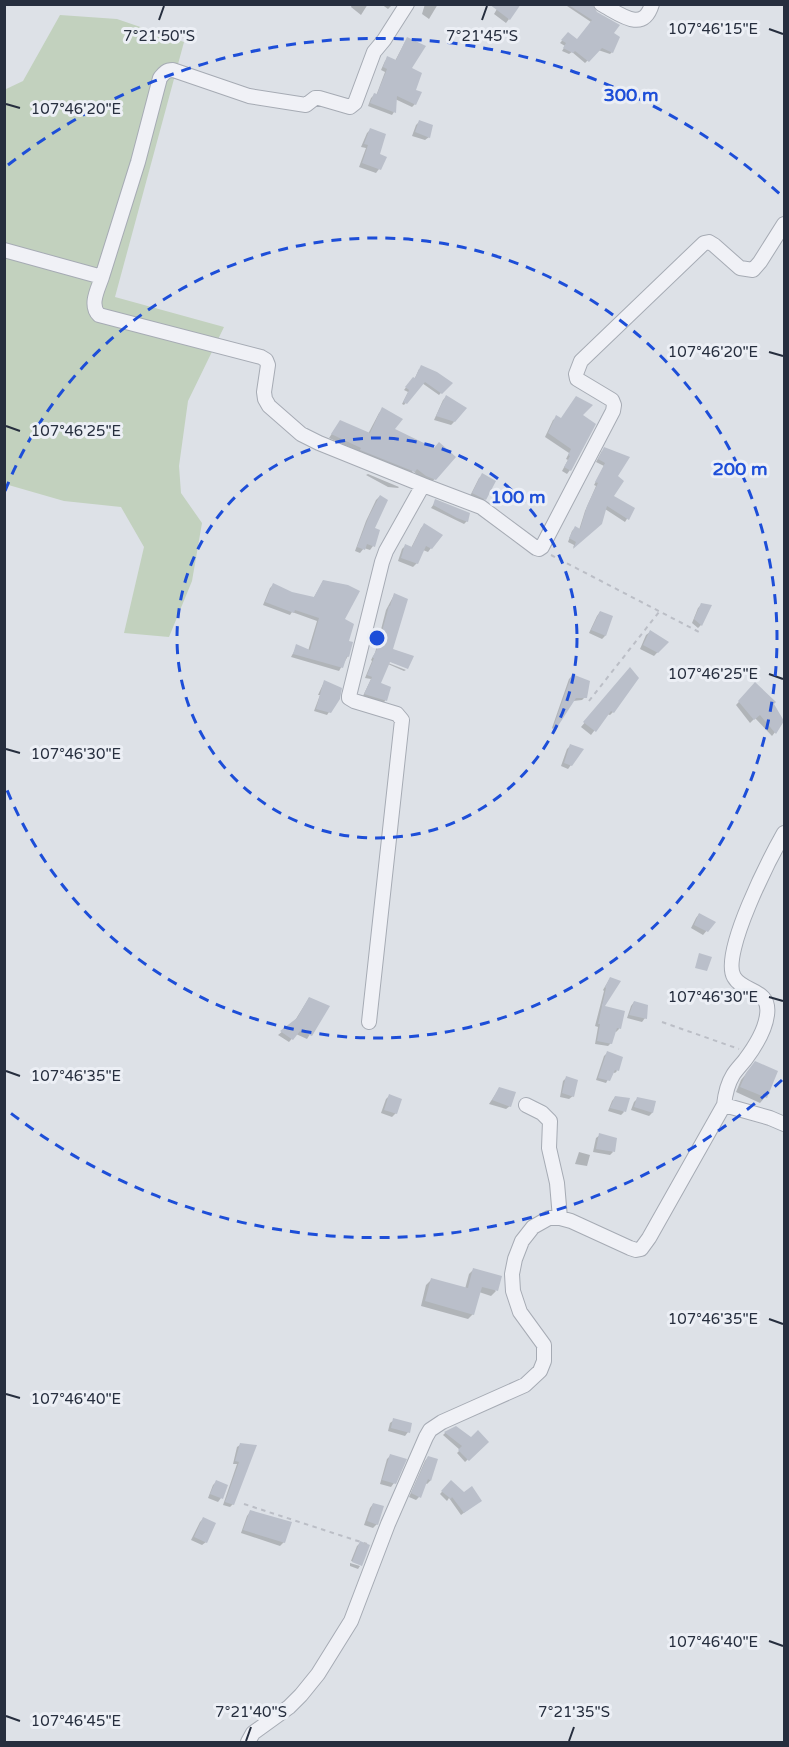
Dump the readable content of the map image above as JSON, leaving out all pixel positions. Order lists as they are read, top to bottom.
{
  "coordinates": [
    "107°46'15\"E",
    "7°21'50\"S",
    "7°21'45\"S",
    "107°46'20\"E",
    "107°46'25\"E",
    "107°46'30\"E",
    "107°46'35\"E",
    "107°46'40\"E",
    "7°21'40\"S",
    "7°21'35\"S",
    "107°46'45\"E"
  ],
  "rings": ["300 m", "200 m", "100 m"]
}
